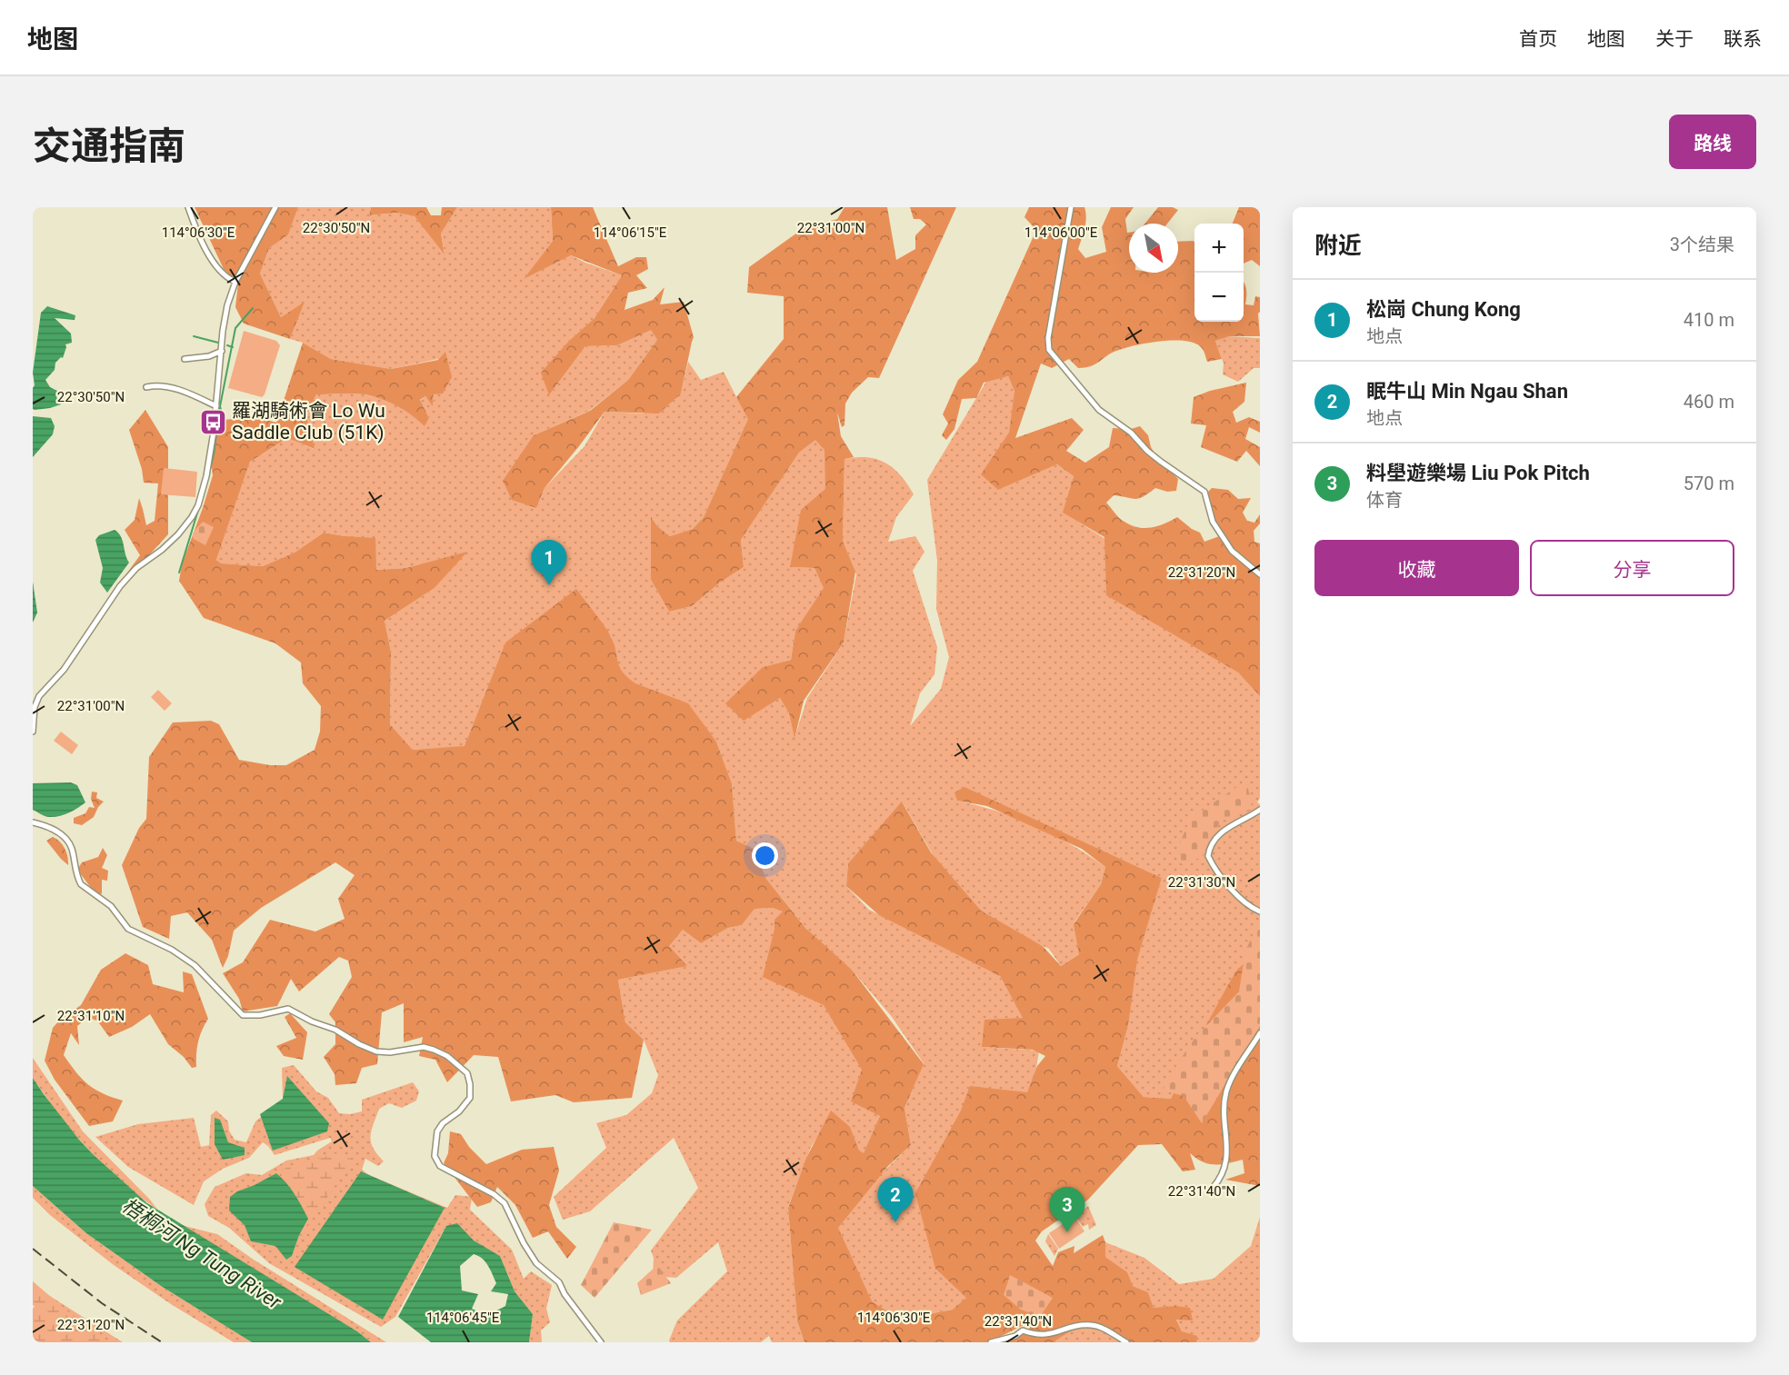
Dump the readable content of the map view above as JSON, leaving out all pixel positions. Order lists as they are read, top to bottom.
{
  "water": ["梧桐河 Ng Tung River"],
  "places": {
    "bus stop": ["羅湖騎術會 Lo Wu Saddle Club (51K)"]
  },
  "north": "bottom right",
  "page": {
    "header": "地图",
    "nav": [
      "首页",
      "地图",
      "关于",
      "联系"
    ],
    "title": "交通指南",
    "buttons": [
      "路线",
      ["收藏", "分享"]
    ],
    "heading": ["附近", "3个结果"],
    "map_buttons": ["+", "−"],
    "list": [
      {
        "mark": "1",
        "name": "松崗 Chung Kong",
        "note": "地点",
        "value": "410 m"
      },
      {
        "mark": "2",
        "name": "眠牛山 Min Ngau Shan",
        "note": "地点",
        "value": "460 m"
      },
      {
        "mark": "3",
        "name": "料壆遊樂場 Liu Pok Pitch",
        "note": "体育",
        "value": "570 m"
      }
    ],
    "pins": ["1", "2", "3"]
  },
  "coordinates": [
    "22°31'00\"N",
    "22°30'50\"N",
    "114°06'00\"E",
    "114°06'30\"E",
    "114°06'15\"E",
    "22°31'20\"N",
    "22°31'30\"N",
    "22°31'10\"N",
    "22°31'40\"N",
    "114°06'45\"E"
  ]
}
